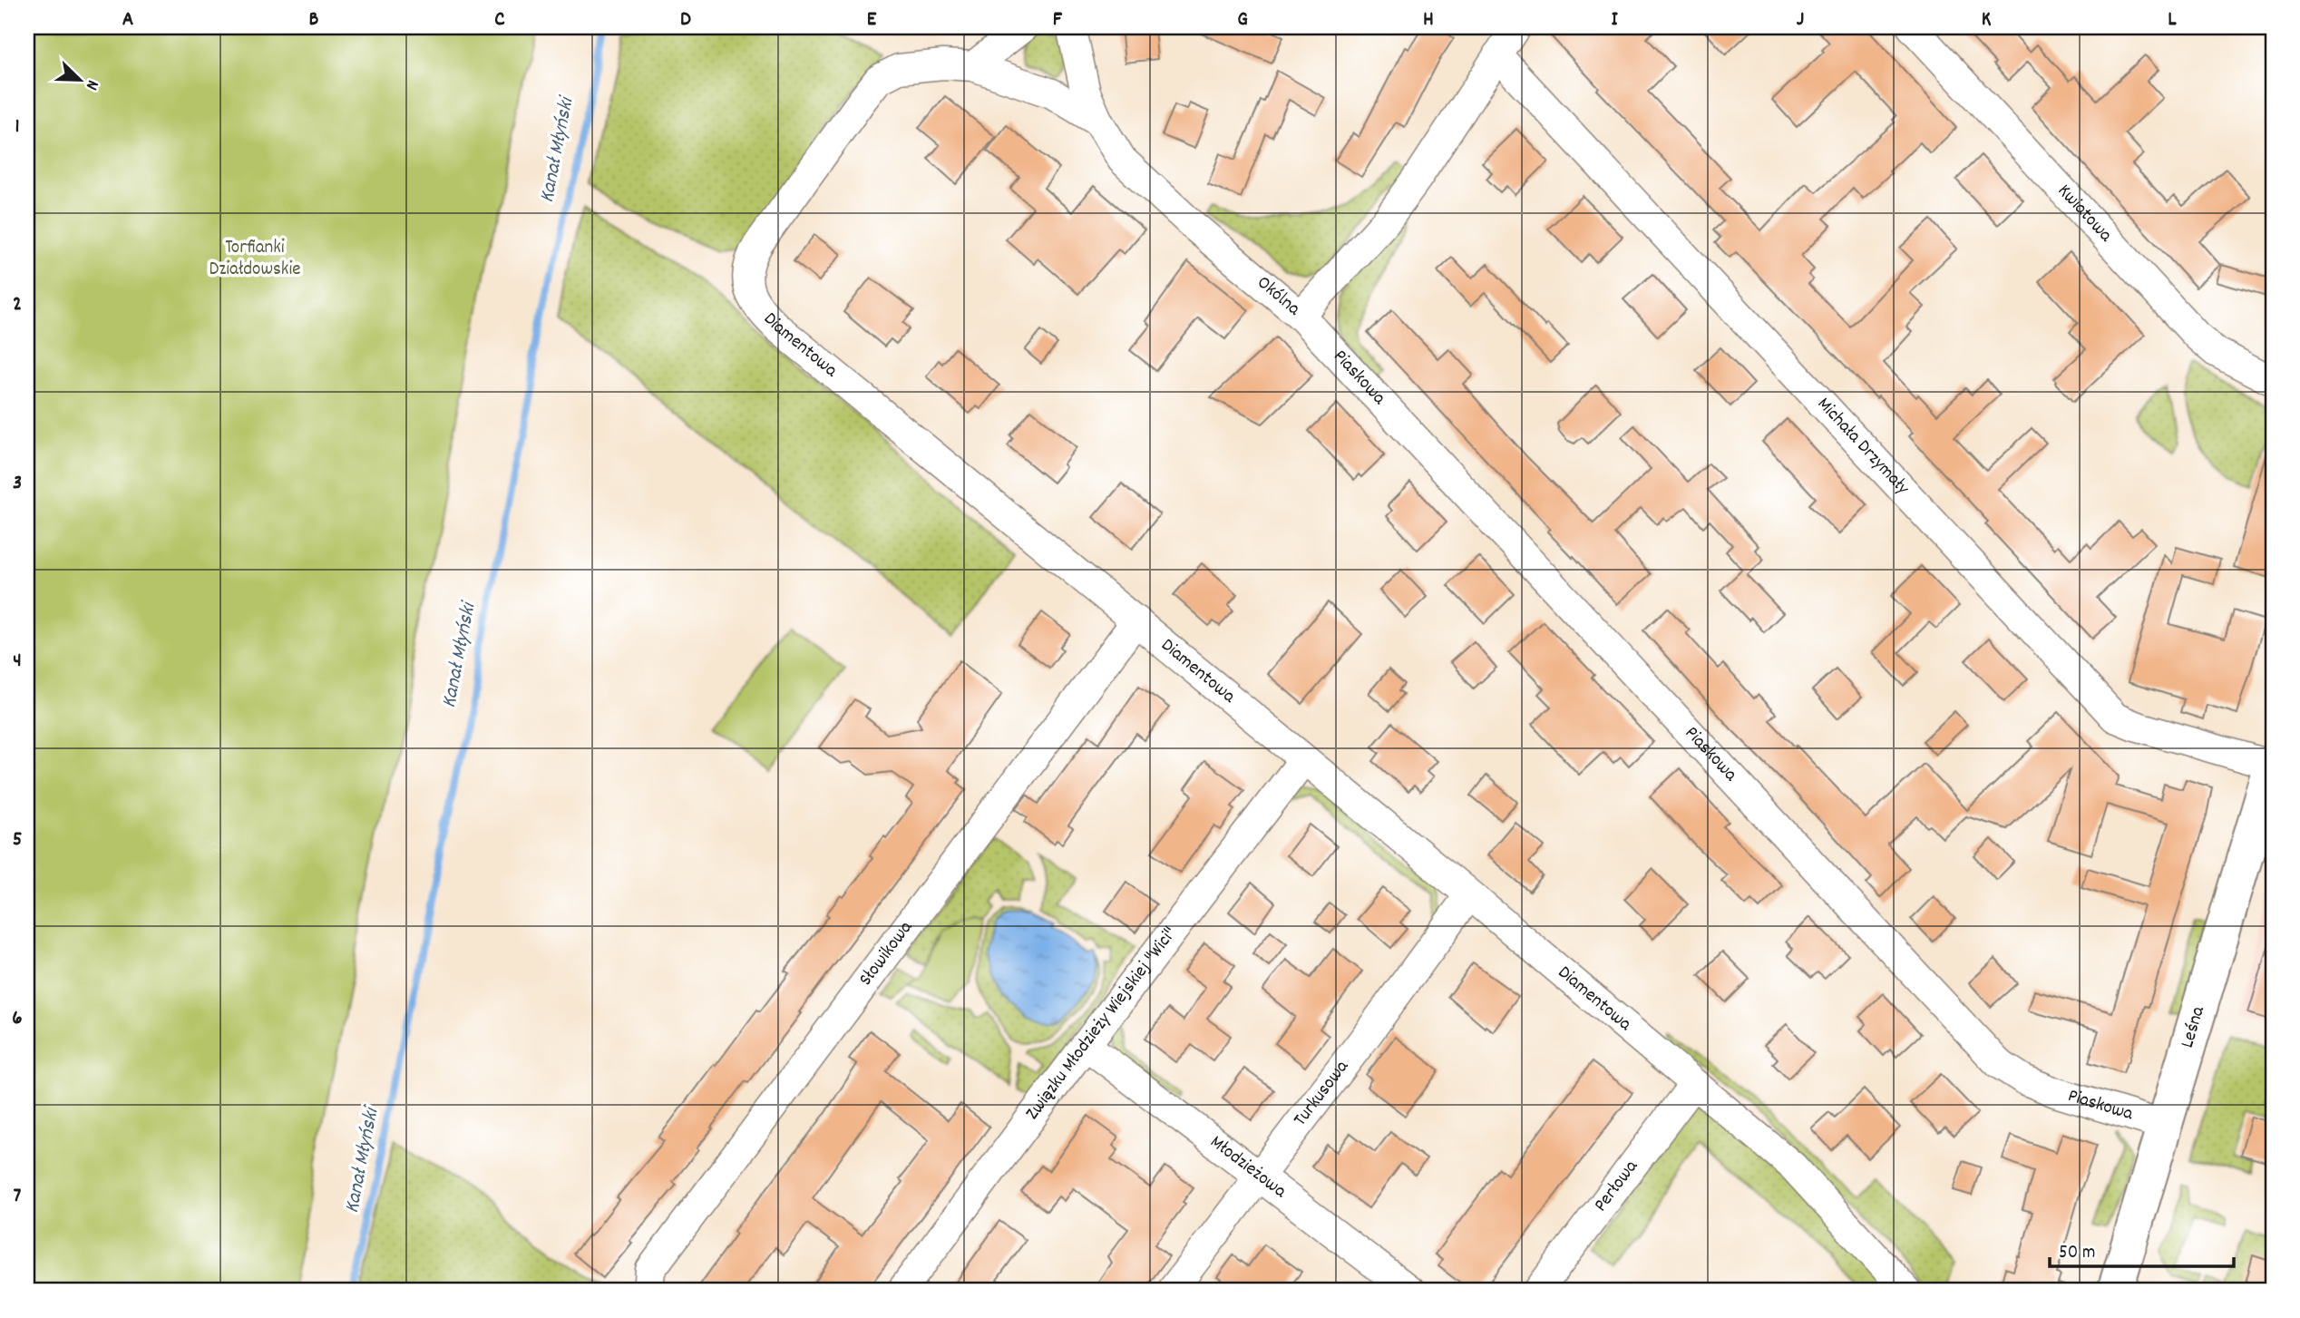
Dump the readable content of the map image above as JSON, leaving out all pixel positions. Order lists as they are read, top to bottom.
{
  "streets": {
    "street": [
      "Kwiatowa",
      "Okólna",
      "Diamentowa",
      "Piaskowa",
      "Michała Drzymały",
      "Słowikowa",
      "Związku Młodzieży Wiejskiej \"Wici\"",
      "Leśna",
      "Turkusowa",
      "Młodzieżowa",
      "Perłowa"
    ]
  },
  "crossings": [
    ["Okólna", "Diamentowa"],
    ["Okólna", "Piaskowa"],
    ["Okólna", "Michała Drzymały"],
    ["Diamentowa", "Słowikowa"],
    ["Diamentowa", "Związku Młodzieży Wiejskiej \"Wici\""],
    ["Diamentowa", "Turkusowa"],
    ["Diamentowa", "Perłowa"],
    ["Piaskowa", "Leśna"],
    ["Michała Drzymały", "Leśna"],
    ["Związku Młodzieży Wiejskiej \"Wici\"", "Młodzieżowa"],
    ["Turkusowa", "Młodzieżowa"]
  ],
  "water": ["Kanał Młyński"],
  "parks": ["Torfianki Działdowskie"],
  "scale_bar": "50 m",
  "north": "bottom right",
  "grid": {
    "columns": [
      "A",
      "B",
      "C",
      "D",
      "E",
      "F",
      "G",
      "H",
      "I",
      "J",
      "K",
      "L"
    ],
    "rows": [
      "1",
      "2",
      "3",
      "4",
      "5",
      "6",
      "7"
    ]
  }
}
